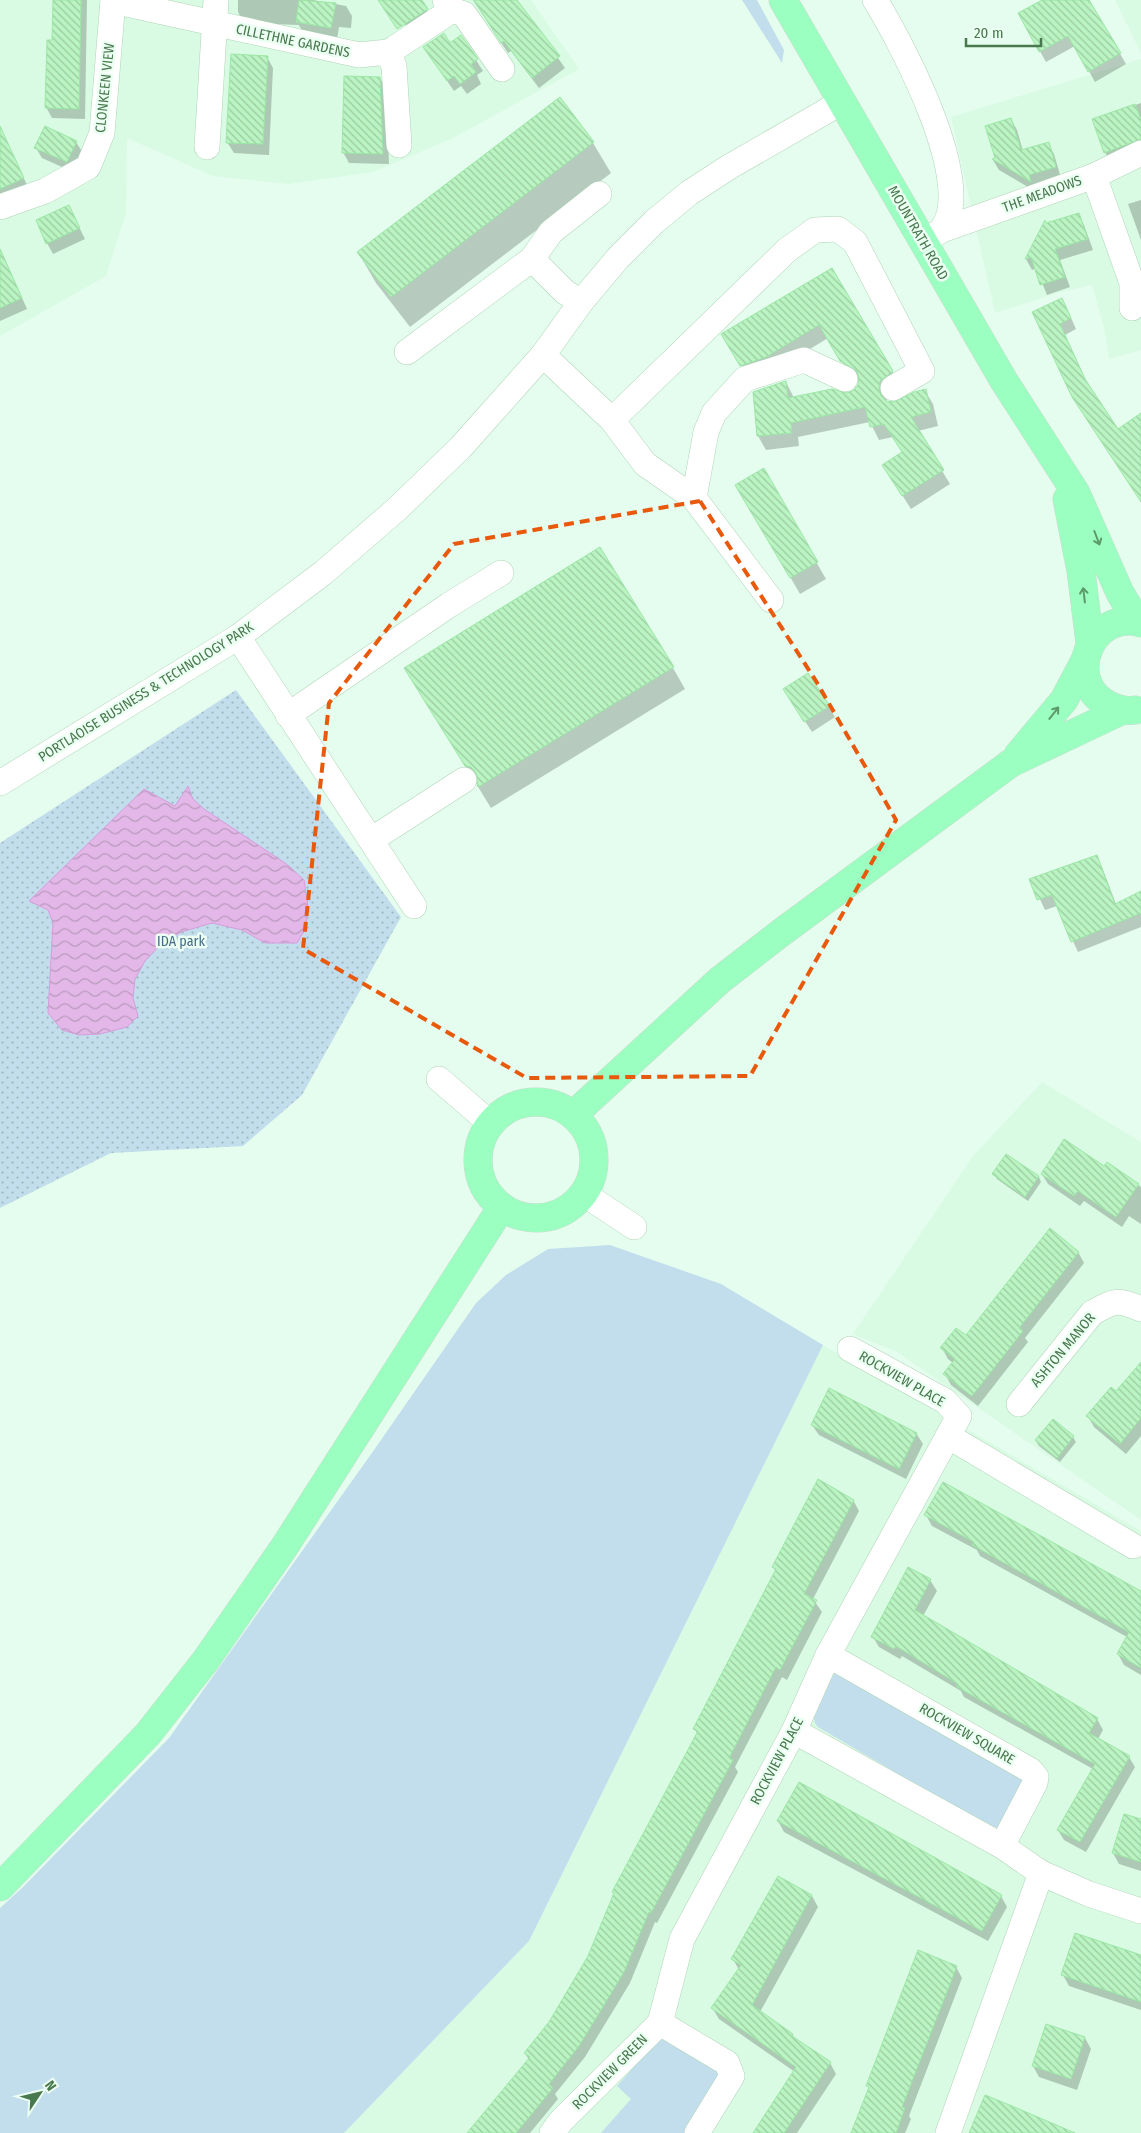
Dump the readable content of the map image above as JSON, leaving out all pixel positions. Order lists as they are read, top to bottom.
{
  "streets": {
    "main road": ["MOUNTRATH ROAD"],
    "street": [
      "CILLETHNE GARDENS",
      "CLONKEEN VIEW",
      "THE MEADOWS",
      "PORTLAOISE BUSINESS & TECHNOLOGY PARK",
      "ASHTON MANOR",
      "ROCKVIEW PLACE",
      "ROCKVIEW SQUARE",
      "ROCKVIEW GREEN"
    ]
  },
  "crossings": [
    ["CILLETHNE GARDENS", "CLONKEEN VIEW"],
    ["THE MEADOWS", "MOUNTRATH ROAD"],
    ["MOUNTRATH ROAD", "PORTLAOISE BUSINESS & TECHNOLOGY PARK"],
    ["ROCKVIEW PLACE", "ROCKVIEW SQUARE"],
    ["ROCKVIEW PLACE", "ROCKVIEW GREEN"]
  ],
  "parks": ["IDA park"],
  "scale_bar": "20 m",
  "north": "top right"
}
